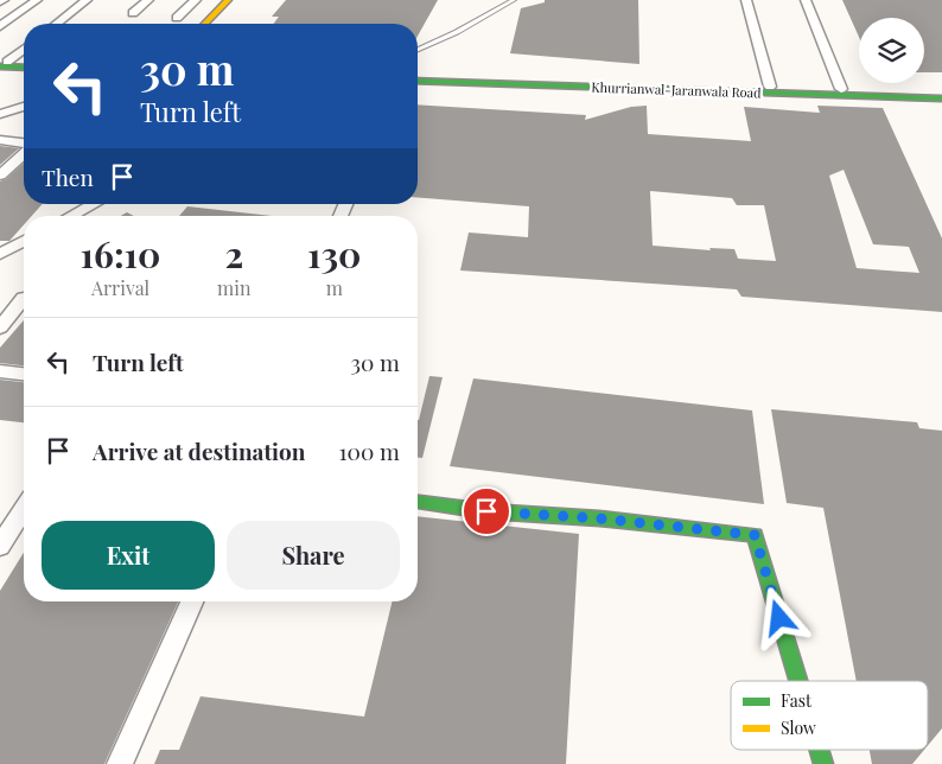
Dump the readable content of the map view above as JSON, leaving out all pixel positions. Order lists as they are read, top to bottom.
{
  "streets": {
    "main road": ["Khurrianwal-Jaranwala Road"]
  },
  "legend": ["Fast", "Slow"],
  "page": {
    "turn": ["30 m", "Turn left"],
    "then": "Then",
    "eta": [
      "16:10",
      "Arrival",
      "2",
      "min",
      "130",
      "m"
    ],
    "list": [
      {
        "name": "Turn left",
        "value": "30 m"
      },
      {
        "name": "Arrive at destination",
        "value": "100 m"
      }
    ],
    "buttons": ["Exit", "Share"]
  }
}
